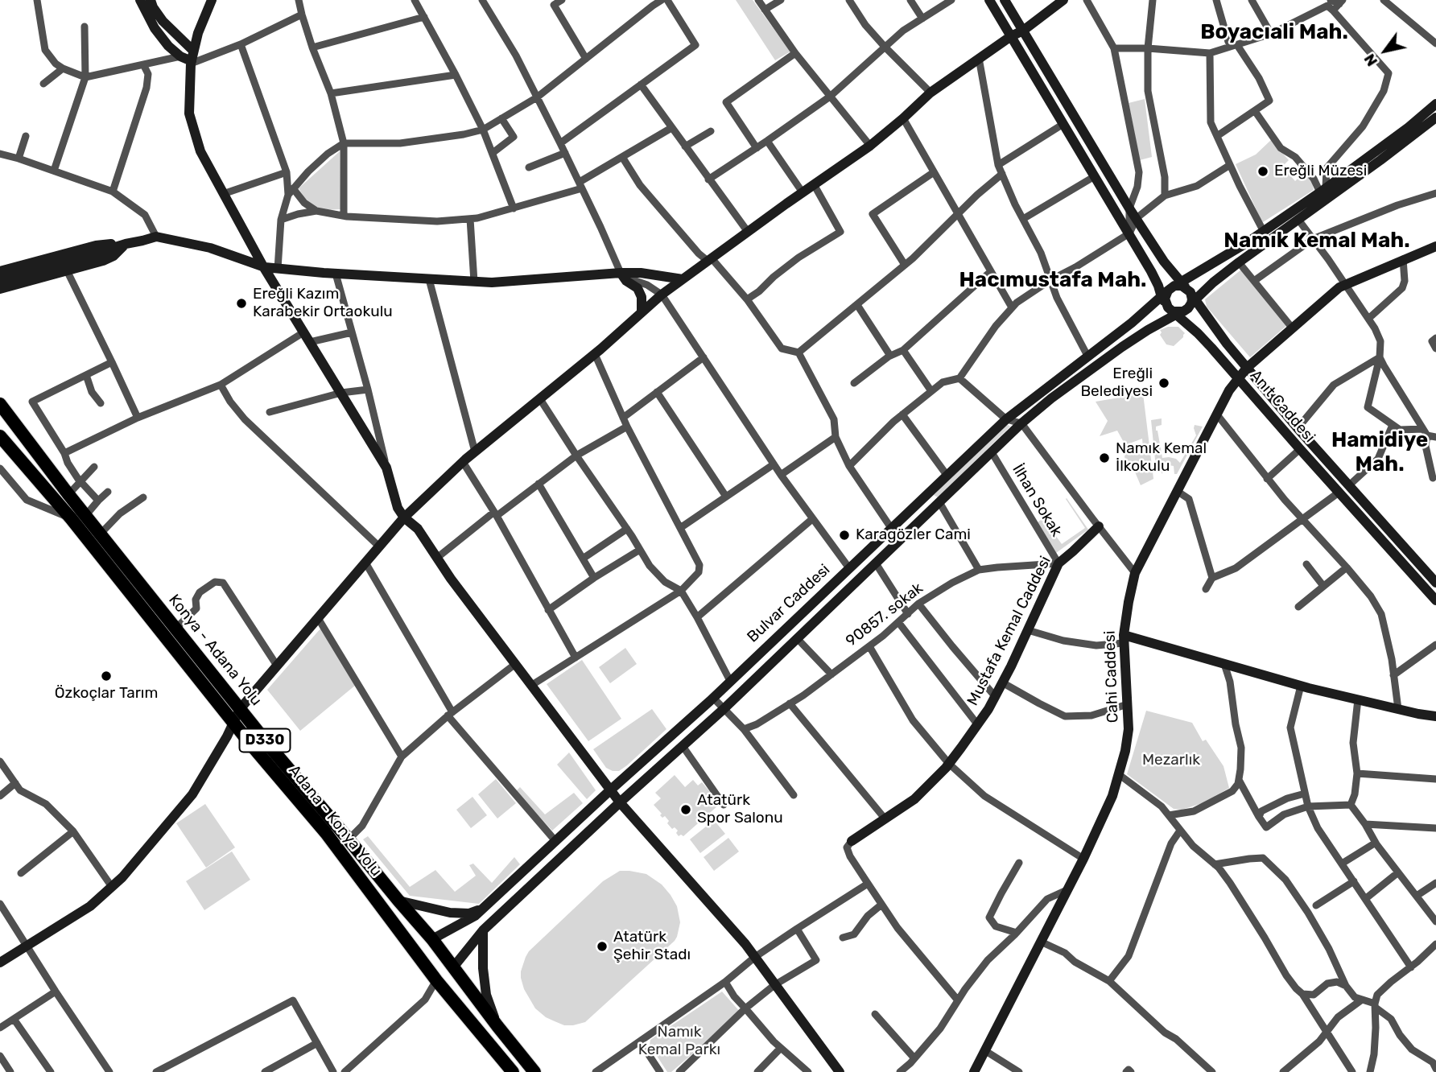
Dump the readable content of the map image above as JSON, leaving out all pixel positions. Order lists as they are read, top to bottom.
{
  "streets": {
    "highway": ["Konya - Adana Yolu", "D330", "Adana - Konya Yolu"],
    "main road": [
      "Anıt Caddesi",
      "Bulvar Caddesi",
      "Mustafa Kemal Caddesi",
      "Cahi Caddesi"
    ],
    "street": ["İlhan Sokak", "90857. sokak"]
  },
  "crossings": [
    ["Anıt Caddesi", "Bulvar Caddesi"],
    ["Anıt Caddesi", "Cahi Caddesi"],
    ["İlhan Sokak", "90857. sokak"],
    ["İlhan Sokak", "Mustafa Kemal Caddesi"],
    ["Bulvar Caddesi", "Konya - Adana Yolu"],
    ["90857. sokak", "Mustafa Kemal Caddesi"]
  ],
  "districts": [
    "Boyacıali Mah.",
    "Namık Kemal Mah.",
    "Hacımustafa Mah.",
    "Hamidiye Mah."
  ],
  "parks": ["Mezarlık", "Namık Kemal Parkı"],
  "places": [
    "Ereğli Müzesi",
    "Ereğli Kazım Karabekir Ortaokulu",
    "Ereğli Belediyesi",
    "Namık Kemal İlkokulu",
    "Karagözler Cami",
    "Özkoçlar Tarım",
    "Atatürk Spor Salonu",
    "Atatürk Şehir Stadı"
  ],
  "north": "bottom left"
}
